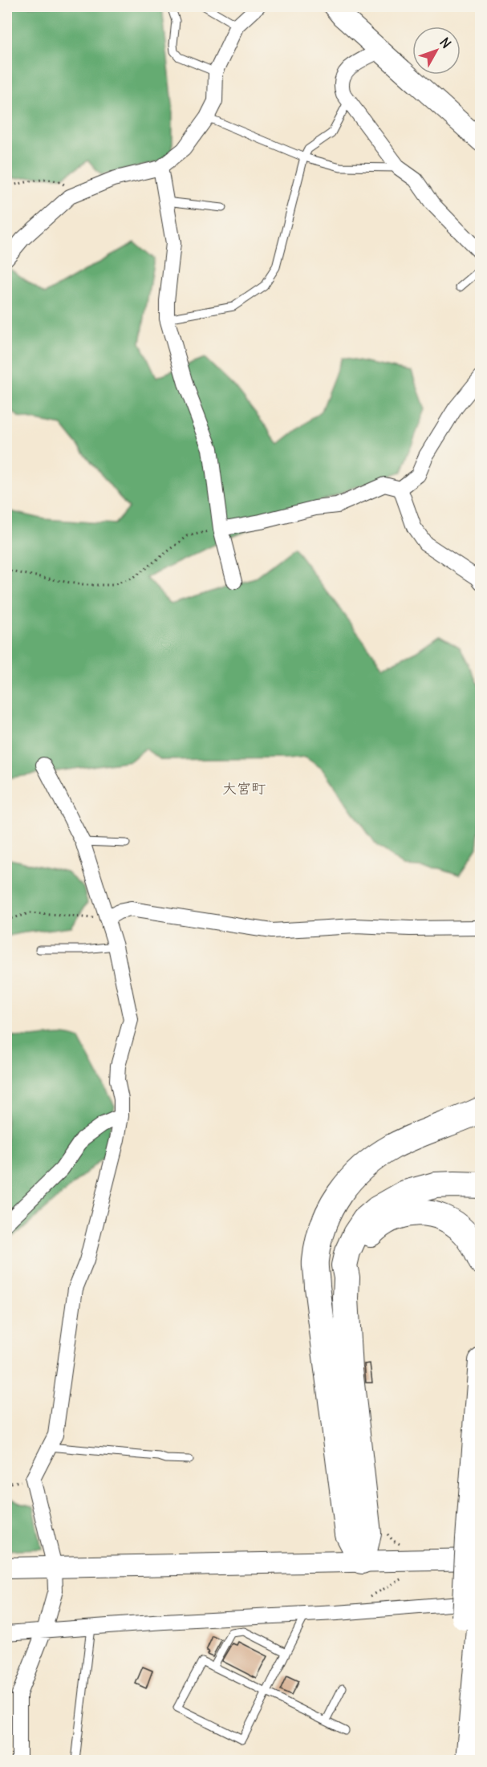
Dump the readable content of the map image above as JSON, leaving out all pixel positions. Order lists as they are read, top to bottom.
{
  "districts": ["大宮町"],
  "north": "top right"
}
